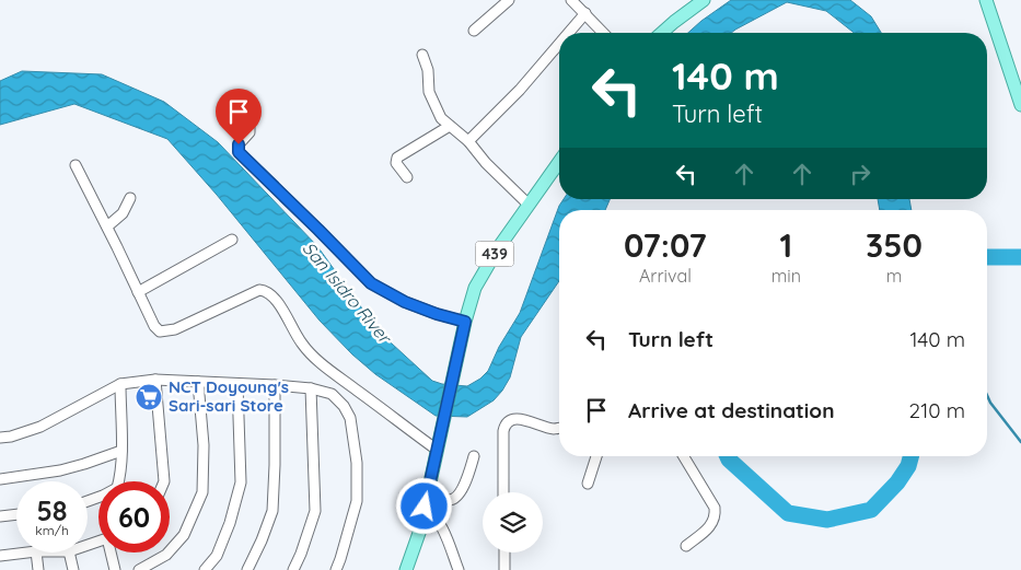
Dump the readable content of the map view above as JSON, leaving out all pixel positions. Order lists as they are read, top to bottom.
{
  "streets": {
    "main road": ["439"]
  },
  "water": ["San Isidro River"],
  "places": {
    "supermarket": ["NCT Doyoung's Sari-sari Store"]
  },
  "page": {
    "turn": ["140 m", "Turn left"],
    "eta": [
      "07:07",
      "Arrival",
      "1",
      "min",
      "350",
      "m"
    ],
    "list": [
      {
        "name": "Turn left",
        "value": "140 m"
      },
      {
        "name": "Arrive at destination",
        "value": "210 m"
      }
    ],
    "speed": "58 km/h",
    "limit": "60"
  }
}
